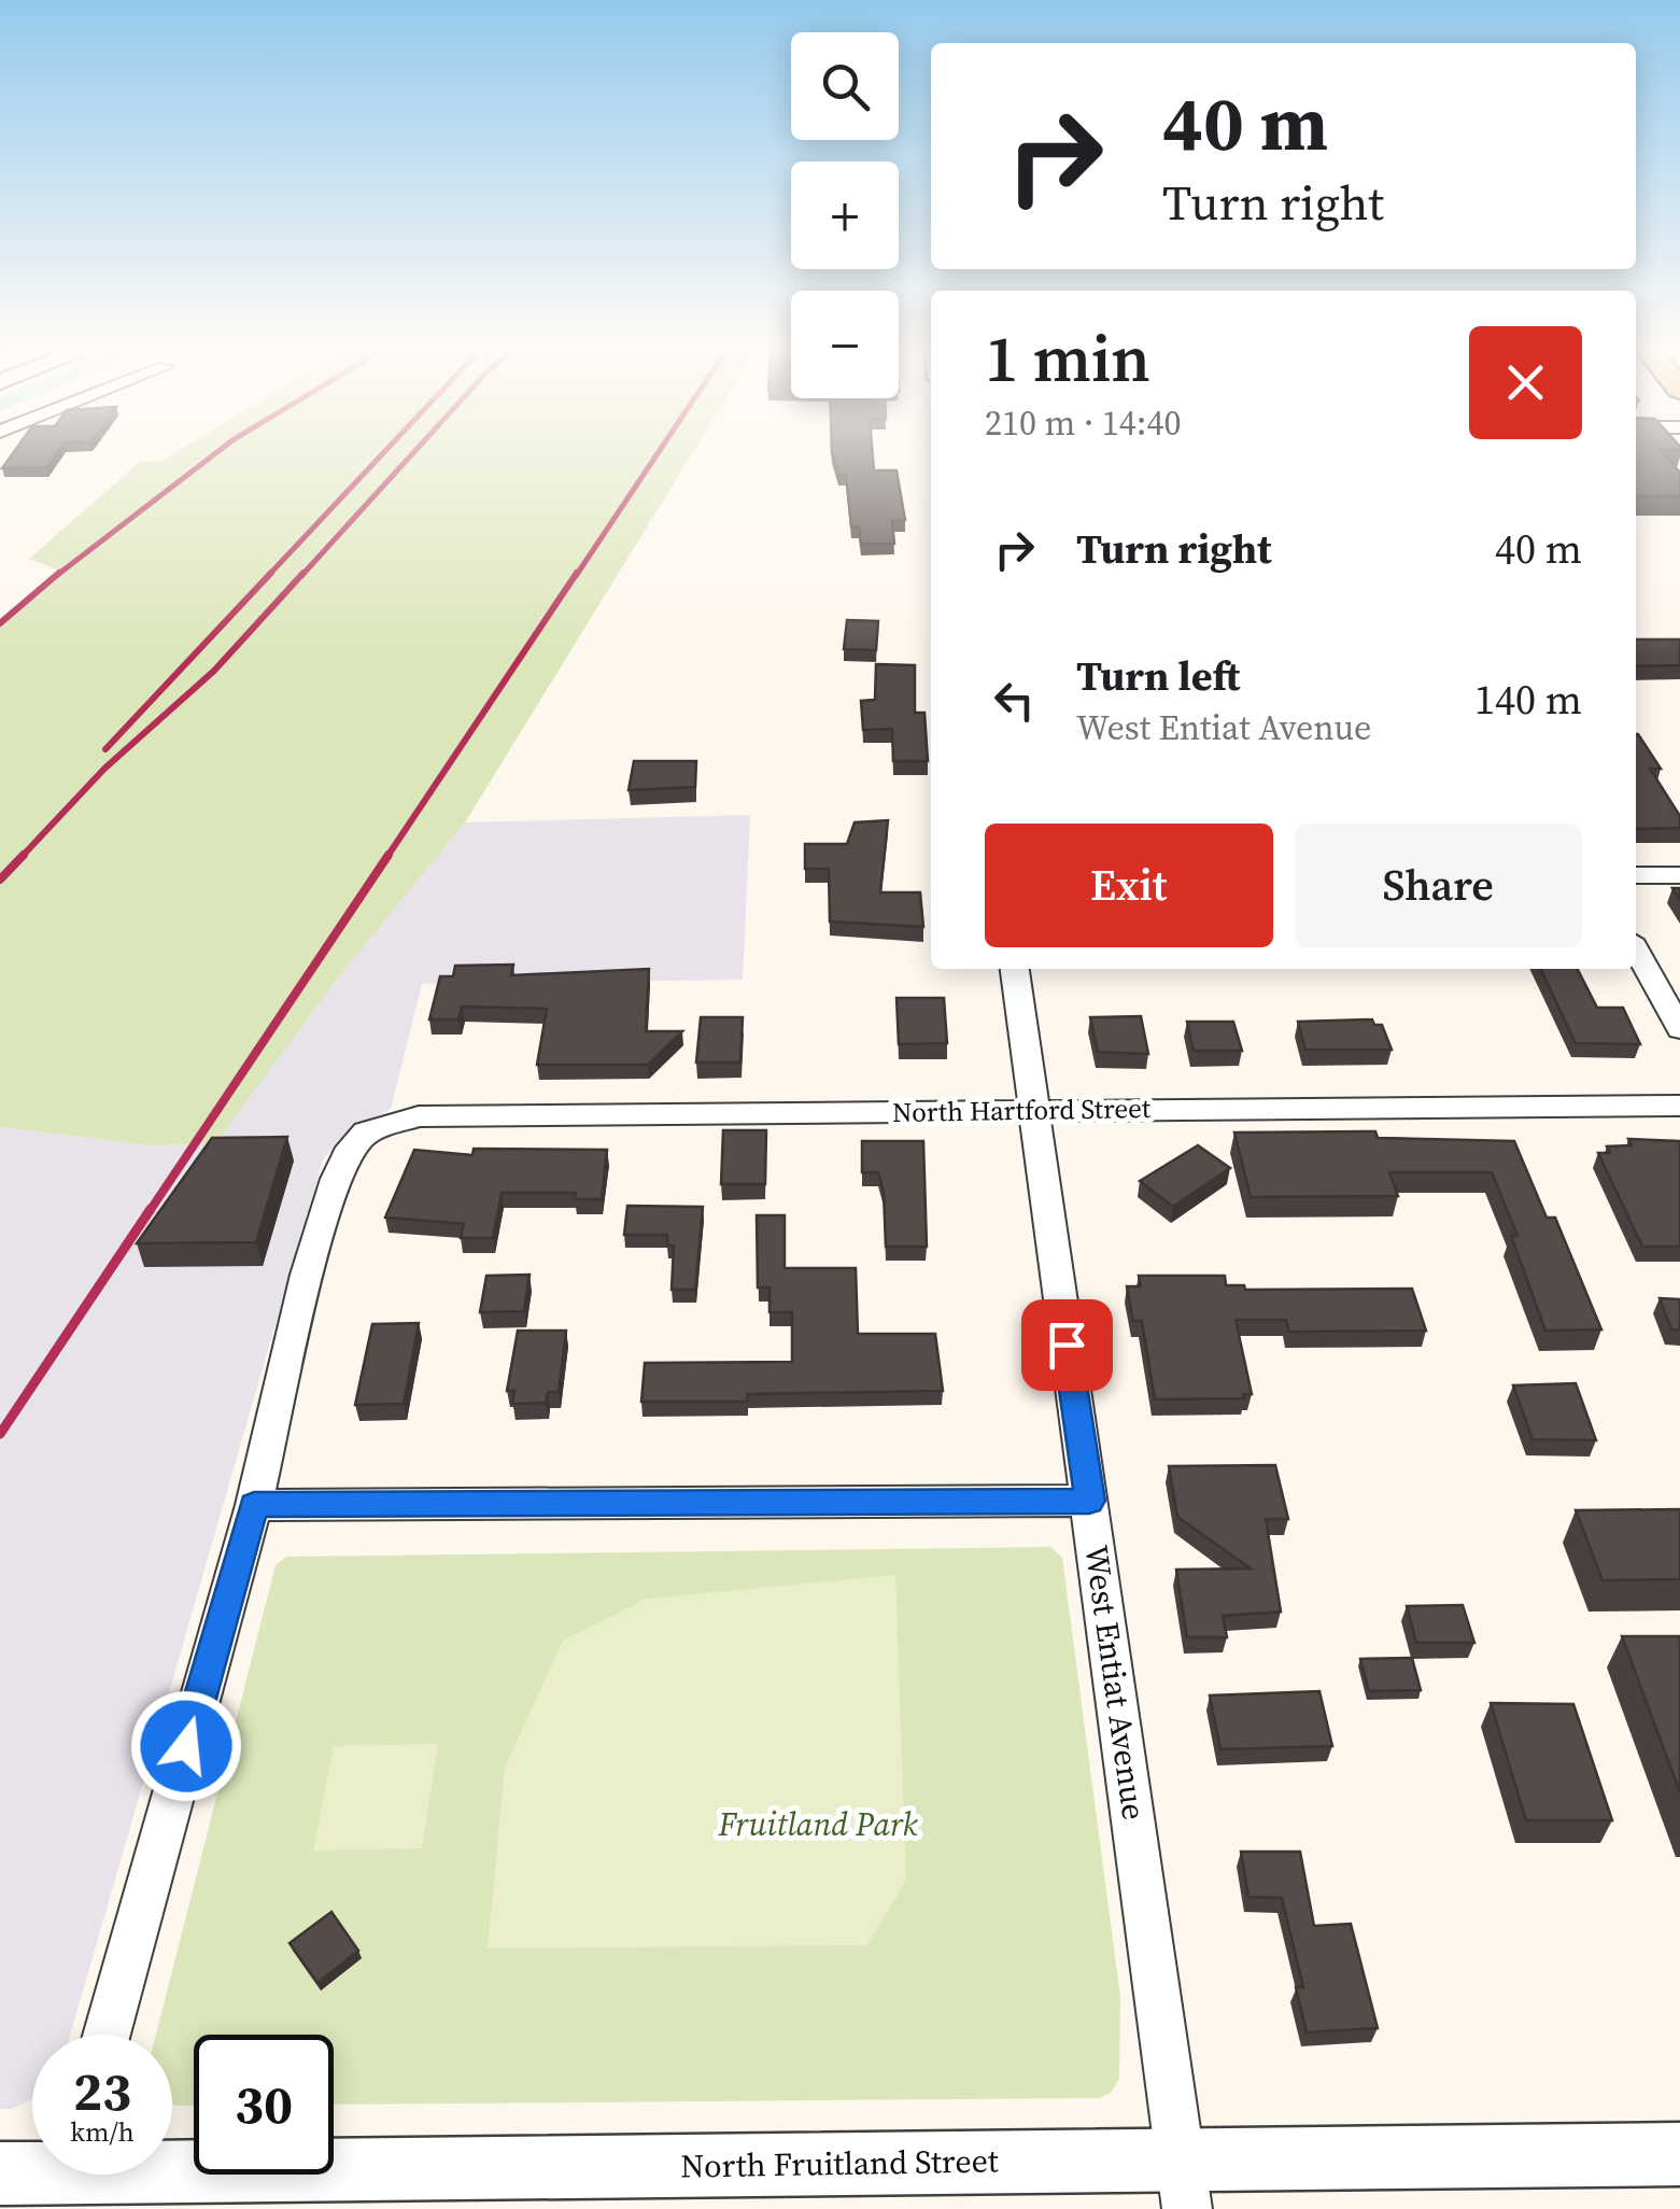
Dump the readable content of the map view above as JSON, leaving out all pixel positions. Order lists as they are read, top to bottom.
{
  "streets": {
    "street": ["North Hartford Street", "West Entiat Avenue", "North Fruitland Street"]
  },
  "crossings": [
    ["North Hartford Street", "West Entiat Avenue"],
    ["West Entiat Avenue", "North Fruitland Street"]
  ],
  "parks": ["Fruitland Park"],
  "page": {
    "map_buttons": ["+", "−"],
    "turn": ["40 m", "Turn right"],
    "heading": ["1 min", "210 m · 14:40"],
    "list": [
      {
        "name": "Turn right",
        "value": "40 m"
      },
      {
        "name": "Turn left",
        "note": "West Entiat Avenue",
        "value": "140 m"
      }
    ],
    "buttons": ["Exit", "Share"],
    "speed": "23 km/h",
    "limit": "30"
  }
}
